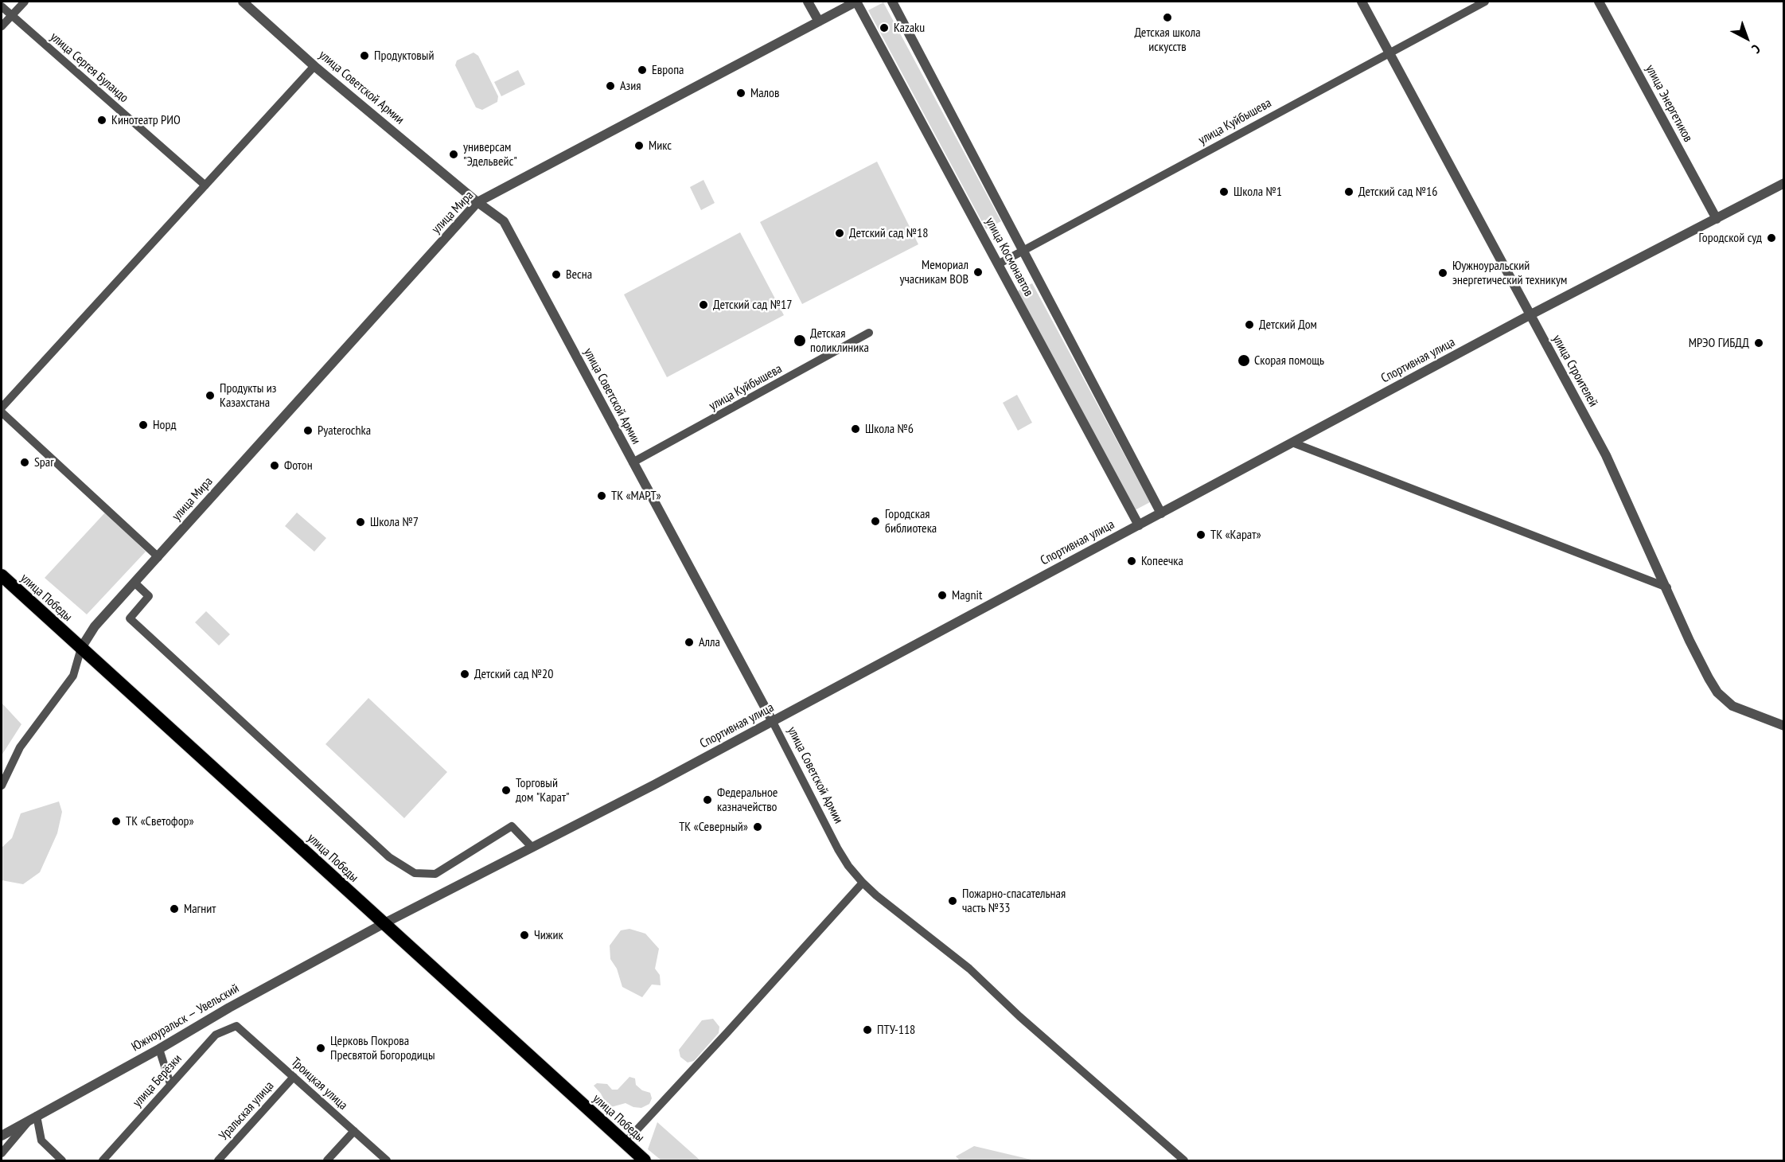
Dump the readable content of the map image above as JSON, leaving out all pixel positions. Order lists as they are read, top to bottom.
{
  "streets": {
    "highway": ["улица Победы"],
    "street": [
      "улица Сергея Буландо",
      "улица Советской Армии",
      "улица Энергетиков",
      "улица Куйбышева",
      "улица Мира",
      "улица Космонавтов",
      "Спортивная улица",
      "улица Строителей",
      "Южноуральск — Увельский",
      "улица Берёзки",
      "Троицкая улица",
      "Уральская улица"
    ]
  },
  "crossings": [
    ["улица Советской Армии", "улица Куйбышева"],
    ["улица Советской Армии", "улица Мира"],
    ["улица Советской Армии", "Спортивная улица"],
    ["улица Энергетиков", "Спортивная улица"],
    ["улица Куйбышева", "улица Космонавтов"],
    ["улица Куйбышева", "улица Строителей"],
    ["улица Мира", "улица Космонавтов"],
    ["улица Мира", "улица Победы"],
    ["улица Космонавтов", "Спортивная улица"],
    ["Спортивная улица", "улица Строителей"],
    ["Спортивная улица", "улица Победы"],
    ["Спортивная улица", "Южноуральск — Увельский"],
    ["улица Победы", "Южноуральск — Увельский"],
    ["улица Берёзки", "Троицкая улица"],
    ["Троицкая улица", "Уральская улица"]
  ],
  "places": [
    "Детская школа искусств",
    "Kazaku",
    "Продуктовый",
    "Европа",
    "Азия",
    "Малов",
    "Кинотеатр РИО",
    "Микс",
    "универсам \"Эдельвейс\"",
    "Школа №1",
    "Детский сад №16",
    "Детский сад №18",
    "Городской суд",
    "Мемориал учасникам ВОВ",
    "Юужноуральский энергетический техникум",
    "Весна",
    "Детский сад №17",
    "Детский Дом",
    "Детская поликлиника",
    "МРЭО ГИБДД",
    "Скорая помощь",
    "Продукты из Казахстана",
    "Норд",
    "Школа №6",
    "Pyaterochka",
    "Spar",
    "Фотон",
    "ТК «МАРТ»",
    "Городская библиотека",
    "Школа №7",
    "ТК «Карат»",
    "Копеечка",
    "Magnit",
    "Алла",
    "Детский сад №20",
    "Торговый дом \"Карат\"",
    "Федеральное казначейство",
    "ТК «Светофор»",
    "ТК «Северный»",
    "Пожарно-спасательная часть №33",
    "Магнит",
    "Чижик",
    "ПТУ-118",
    "Церковь Покрова Пресвятой Богородицы"
  ],
  "north": "bottom right"
}
